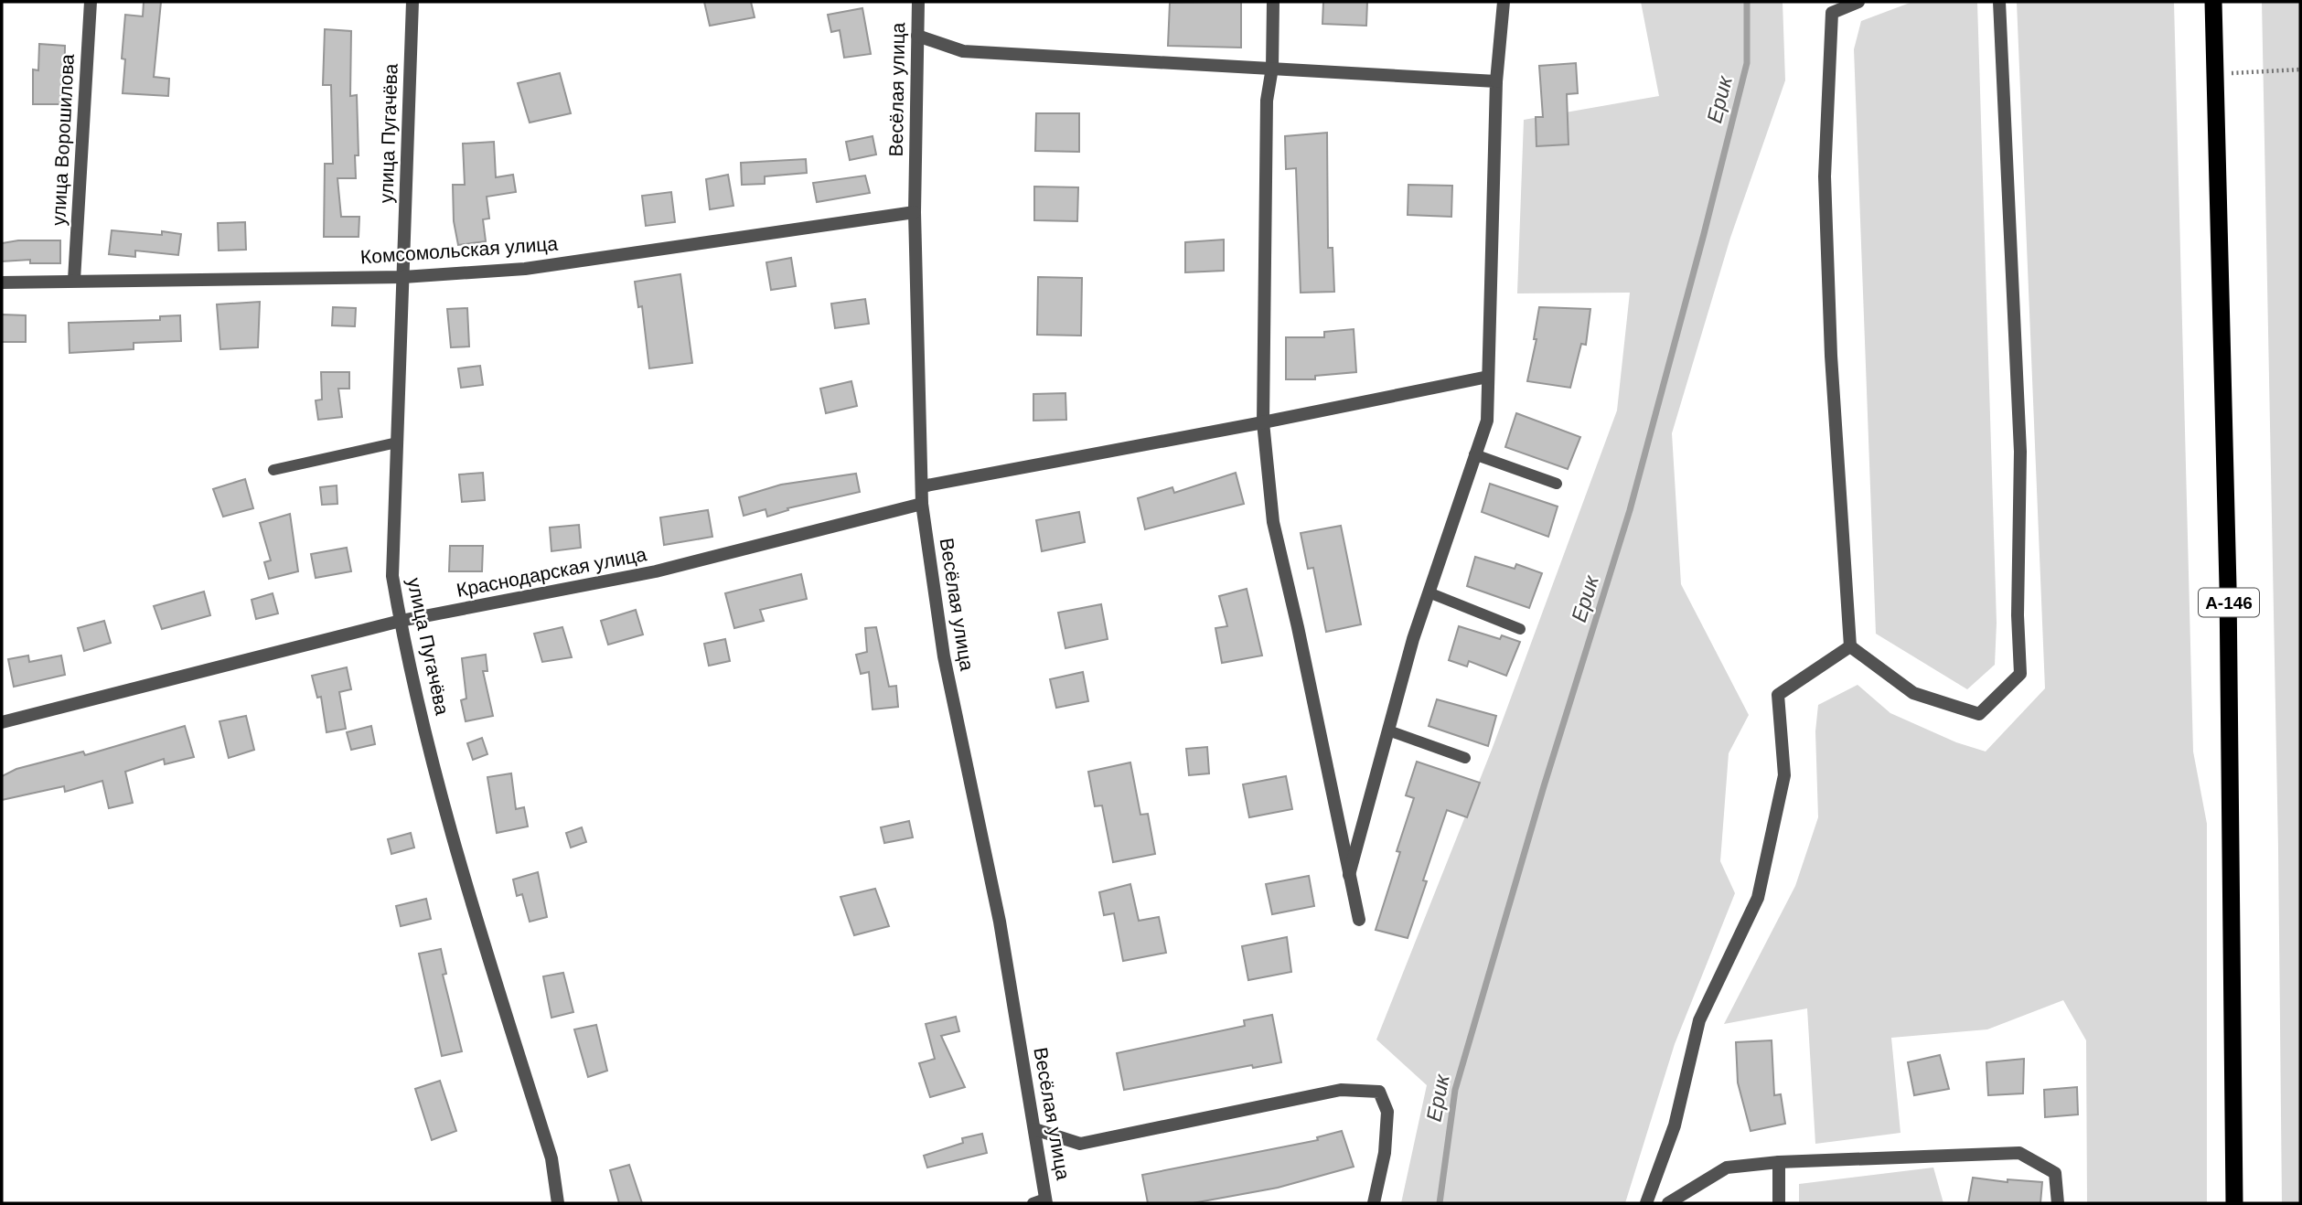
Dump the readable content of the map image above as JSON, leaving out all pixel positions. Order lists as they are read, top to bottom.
{
  "streets": {
    "highway": ["А-146"],
    "street": [
      "Весёлая улица",
      "улица Пугачёва",
      "улица Ворошилова",
      "Комсомольская улица",
      "Краснодарская улица"
    ]
  },
  "crossings": [
    ["Весёлая улица", "Комсомольская улица"],
    ["Весёлая улица", "Краснодарская улица"],
    ["улица Пугачёва", "Комсомольская улица"],
    ["улица Пугачёва", "Краснодарская улица"],
    ["улица Ворошилова", "Комсомольская улица"]
  ],
  "water": ["Ерик"]
}
